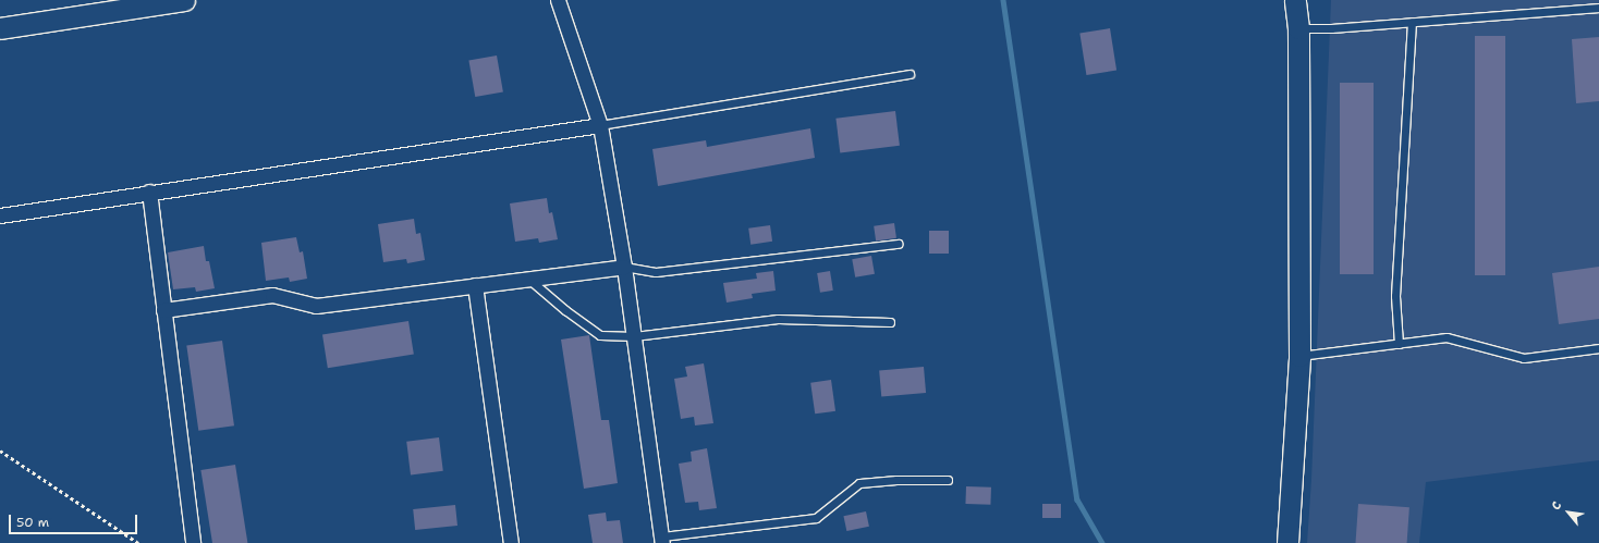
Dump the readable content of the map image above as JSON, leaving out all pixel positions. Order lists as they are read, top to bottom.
{
  "scale_bar": "50 m",
  "north": "top left"
}
